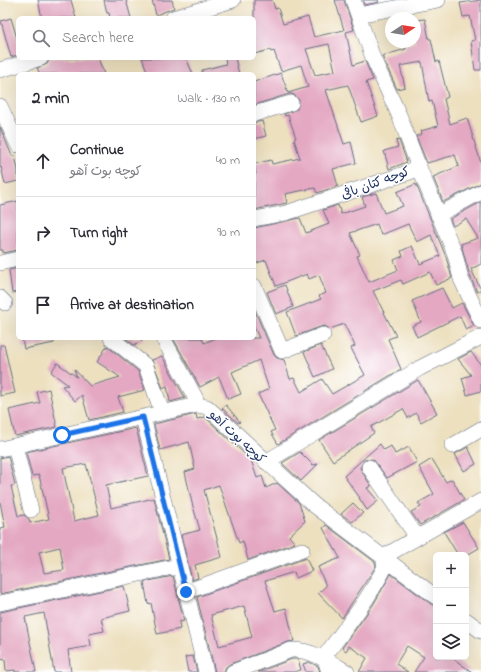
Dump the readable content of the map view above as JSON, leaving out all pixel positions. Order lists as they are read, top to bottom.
{
  "streets": {
    "street": ["کوچه کتان بافی", "کوچه بوت آهو"]
  },
  "north": "right",
  "page": {
    "search": "Search here",
    "heading": ["2 min", "Walk · 130 m"],
    "list": [
      ["Continue", "کوچه بوت آهو", "40 m"],
      ["Turn right", "90 m"],
      "Arrive at destination"
    ],
    "map_buttons": ["+", "−"]
  }
}
